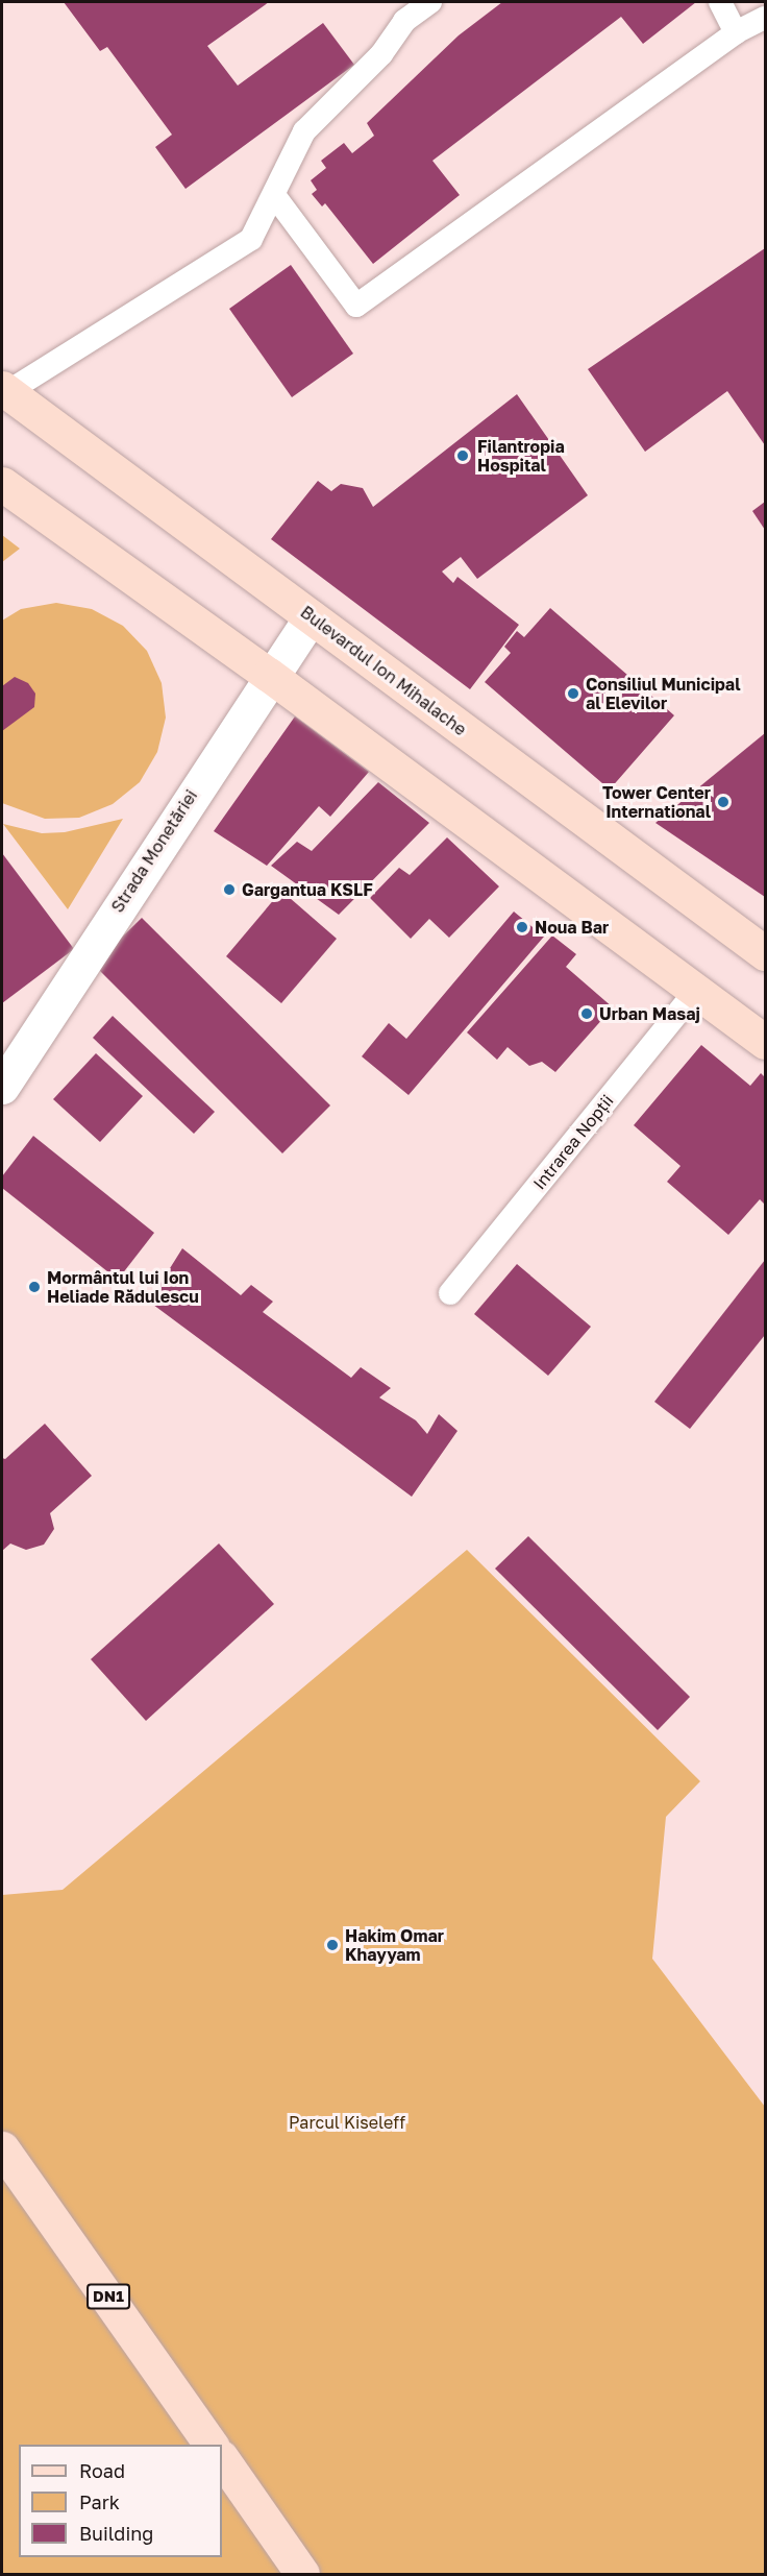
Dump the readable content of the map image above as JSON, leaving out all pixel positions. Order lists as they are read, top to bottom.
{
  "streets": {
    "main road": ["Bulevardul Ion Mihalache", "DN1"],
    "street": ["Strada Monetăriei"],
    "lane": ["Intrarea Nopții"]
  },
  "crossings": [
    ["Bulevardul Ion Mihalache", "Strada Monetăriei"]
  ],
  "parks": ["Parcul Kiseleff"],
  "places": [
    "Filantropia Hospital",
    "Consiliul Municipal al Elevilor",
    "Tower Center International",
    "Gargantua KSLF",
    "Noua Bar",
    "Urban Masaj",
    "Mormântul lui Ion Heliade Rădulescu",
    "Hakim Omar Khayyam"
  ],
  "legend": ["Road", "Park", "Building"]
}
